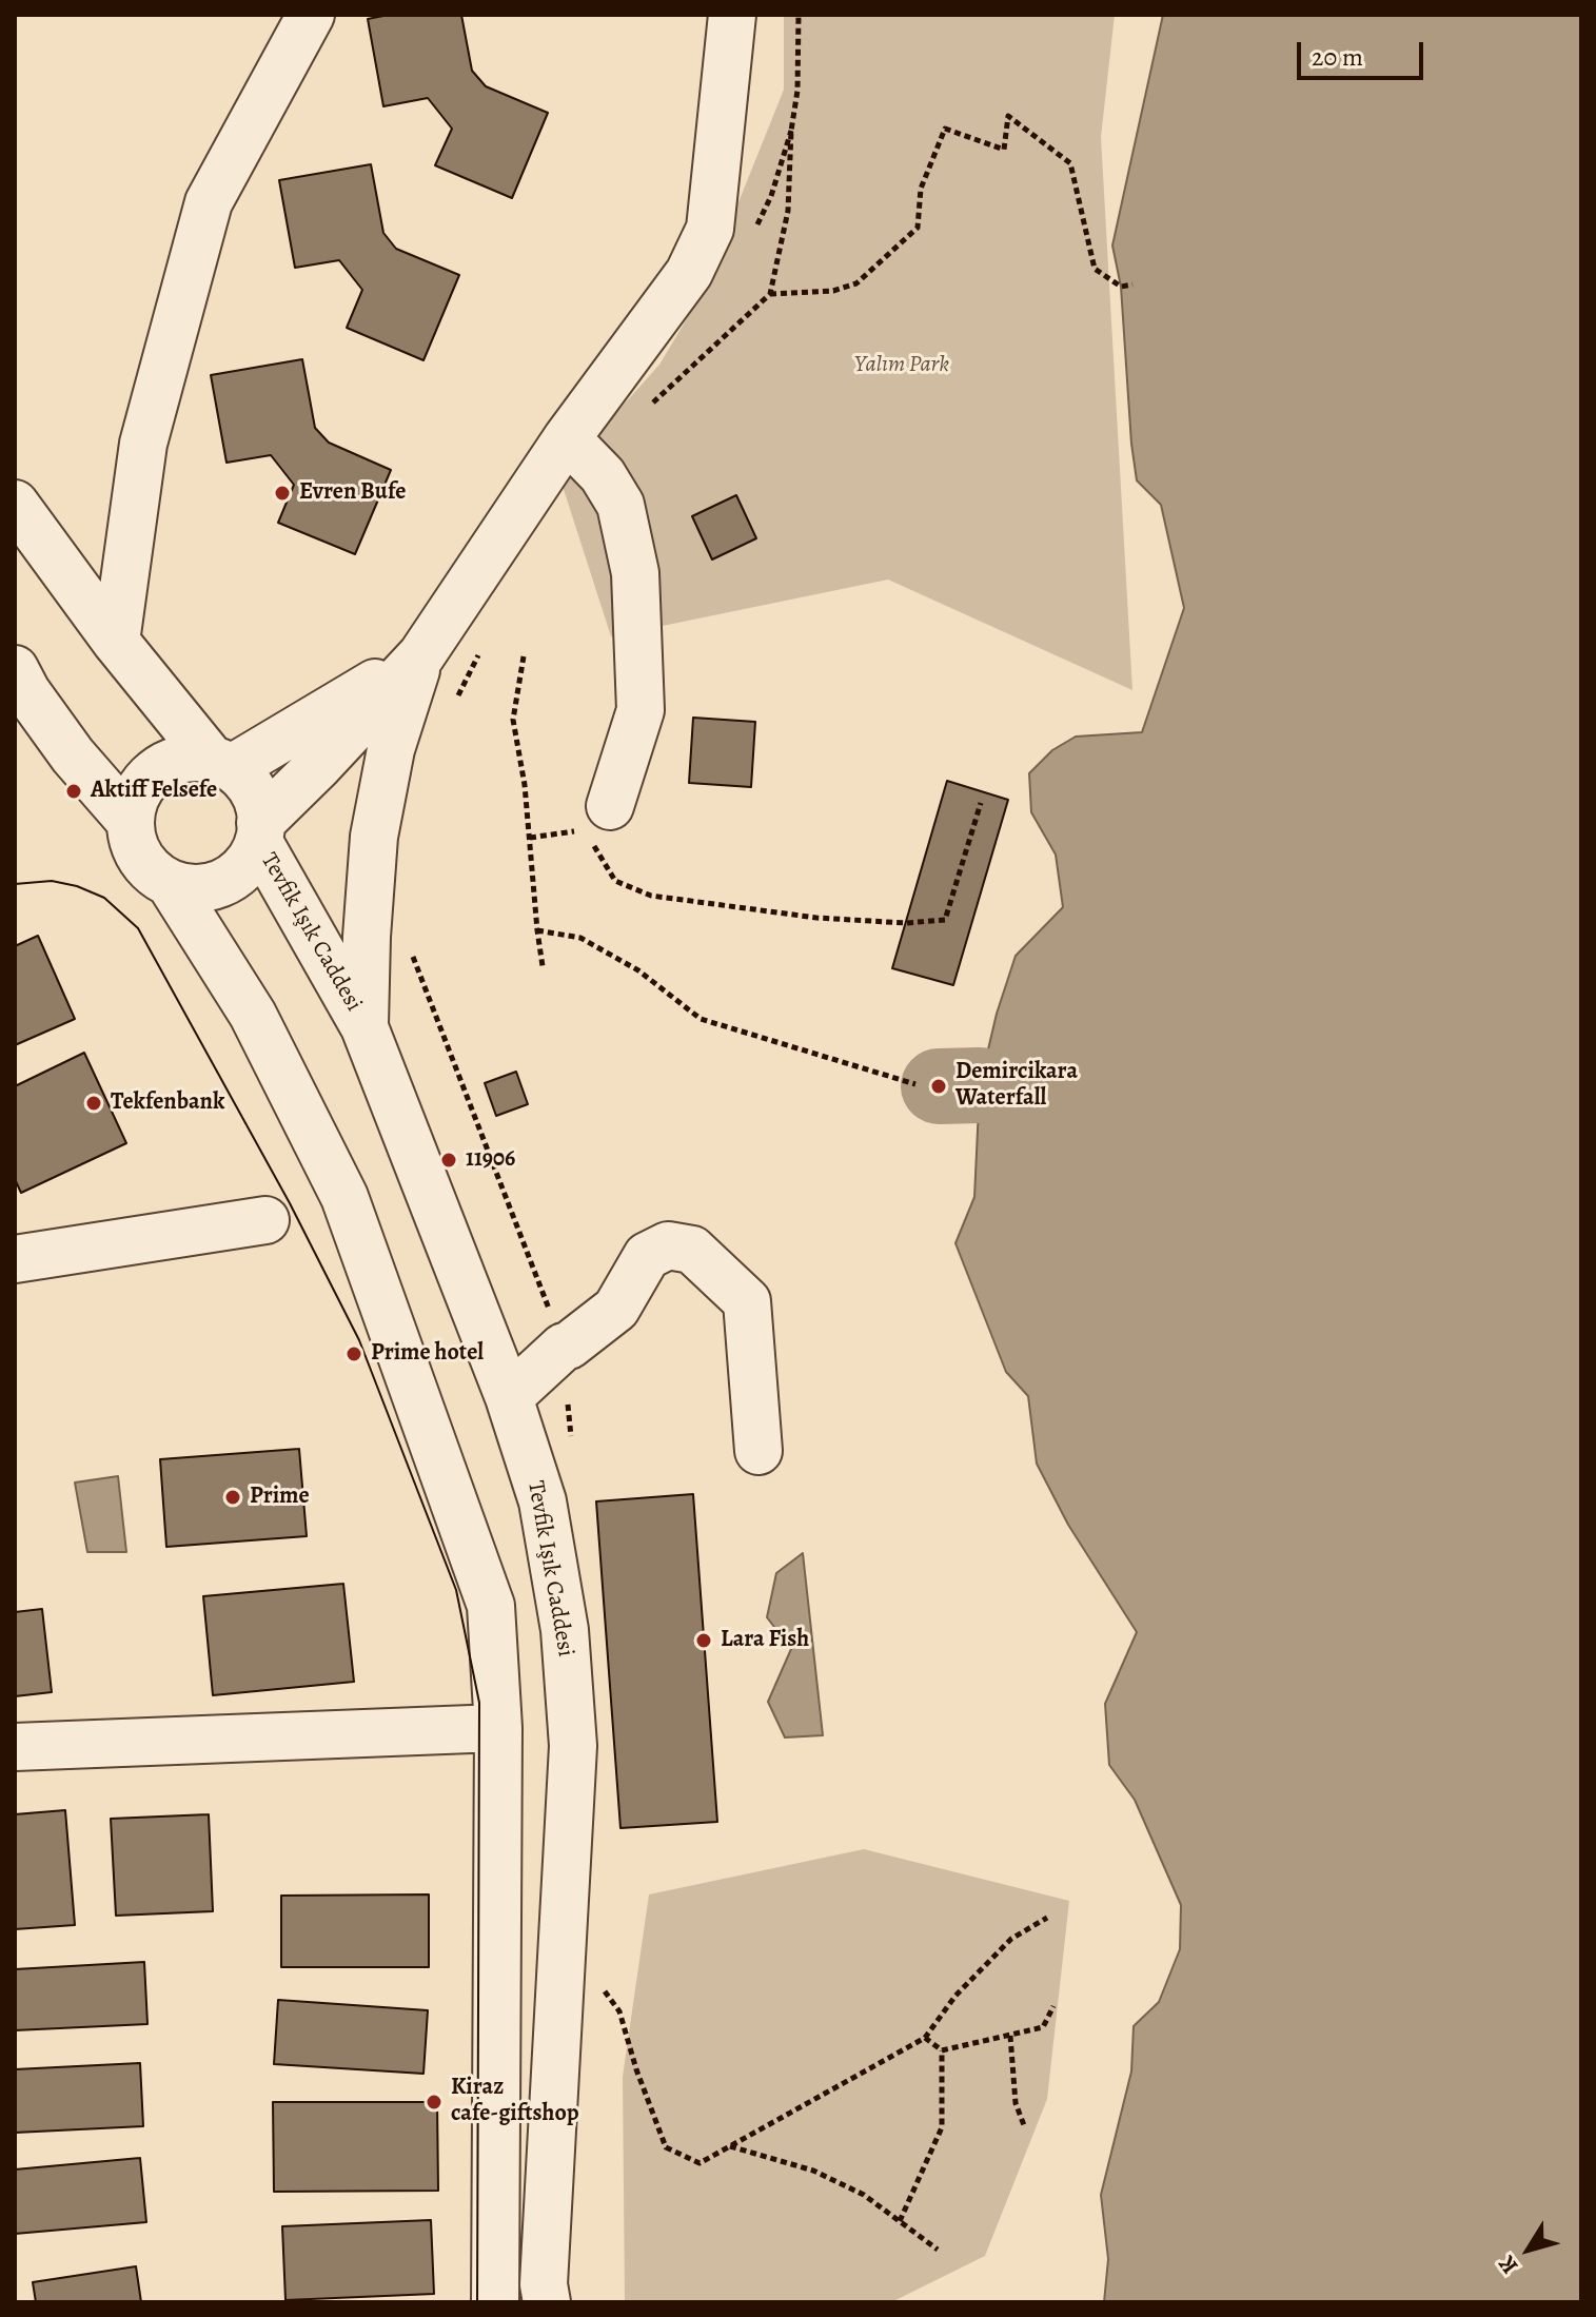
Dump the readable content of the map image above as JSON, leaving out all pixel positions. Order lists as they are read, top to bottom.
{
  "streets": {
    "street": ["Tevfik Işık Caddesi"]
  },
  "parks": ["Yalım Park"],
  "places": [
    "Evren Bufe",
    "Aktiff Felsefe",
    "Demircikara Waterfall",
    "Tekfenbank",
    "11906",
    "Prime hotel",
    "Prime",
    "Lara Fish",
    "Kiraz cafe-giftshop"
  ],
  "scale_bar": "20 m",
  "north": "bottom left"
}
